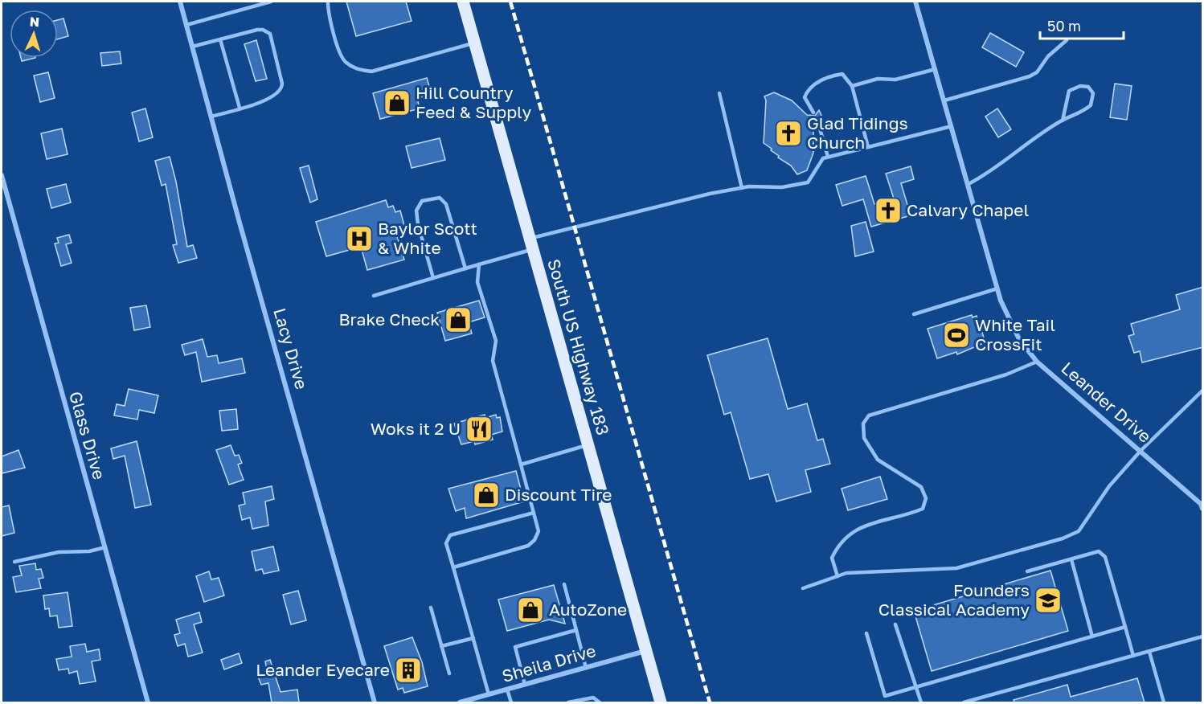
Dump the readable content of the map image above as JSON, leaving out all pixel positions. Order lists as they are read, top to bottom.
{
  "streets": {
    "main road": ["South US Highway 183"],
    "street": [
      "Lacy Drive",
      "Leander Drive",
      "Glass Drive",
      "Sheila Drive"
    ]
  },
  "crossings": [
    ["South US Highway 183", "Sheila Drive"]
  ],
  "places": {
    "shop": [
      "Hill Country Feed & Supply",
      "Brake Check",
      "Discount Tire",
      "AutoZone"
    ],
    "church": ["Glad Tidings Church", "Calvary Chapel"],
    "hospital": ["Baylor Scott & White"],
    "sports": ["White Tail CrossFit"],
    "restaurant": ["Woks it 2 U"],
    "school or university": ["Founders Classical Academy"],
    "building": ["Leander Eyecare"]
  },
  "scale_bar": "50 m",
  "north": "top"
}
